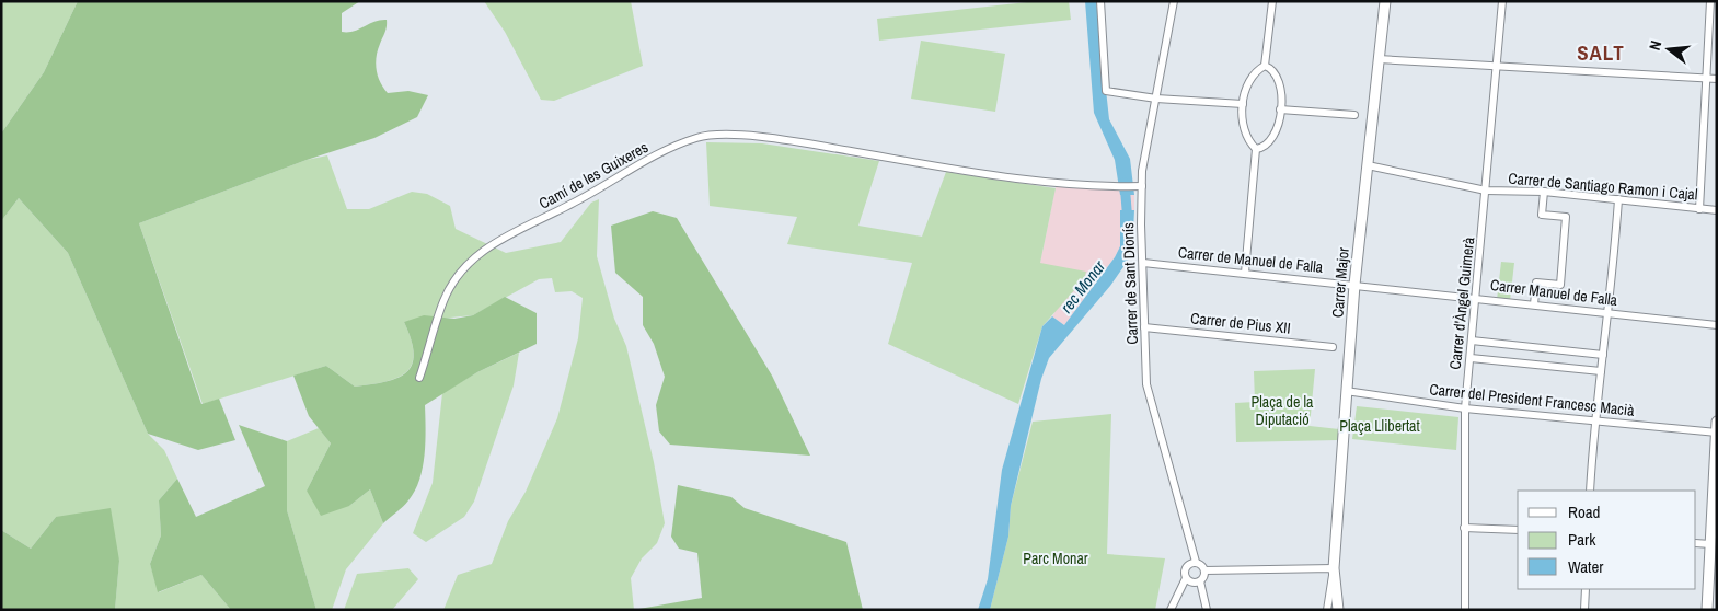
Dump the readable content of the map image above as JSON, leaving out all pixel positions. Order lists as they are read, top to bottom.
{
  "streets": {
    "street": [
      "Camí de les Guixeres",
      "Carrer de Santiago Ramon i Cajal",
      "Carrer de Manuel de Falla",
      "Carrer Major",
      "Carrer de Sant Dionís",
      "Carrer Manuel de Falla",
      "Carrer d'Àngel Guimerà",
      "Carrer de Pius XII",
      "Carrer del President Francesc Macià"
    ]
  },
  "crossings": [
    ["Camí de les Guixeres", "Carrer de Sant Dionís"],
    ["Carrer de Santiago Ramon i Cajal", "Carrer Major"],
    ["Carrer de Santiago Ramon i Cajal", "Carrer d'Àngel Guimerà"],
    ["Carrer de Manuel de Falla", "Carrer Major"],
    ["Carrer de Manuel de Falla", "Carrer de Sant Dionís"],
    ["Carrer de Manuel de Falla", "Carrer Manuel de Falla"],
    ["Carrer Major", "Carrer Manuel de Falla"],
    ["Carrer Major", "Carrer del President Francesc Macià"],
    ["Carrer de Sant Dionís", "Carrer de Pius XII"],
    ["Carrer Manuel de Falla", "Carrer d'Àngel Guimerà"],
    ["Carrer d'Àngel Guimerà", "Carrer del President Francesc Macià"]
  ],
  "districts": ["SALT"],
  "water": ["rec Monar"],
  "parks": ["Plaça de la Diputació", "Plaça Llibertat", "Parc Monar"],
  "legend": ["Road", "Park", "Water"],
  "north": "left"
}
